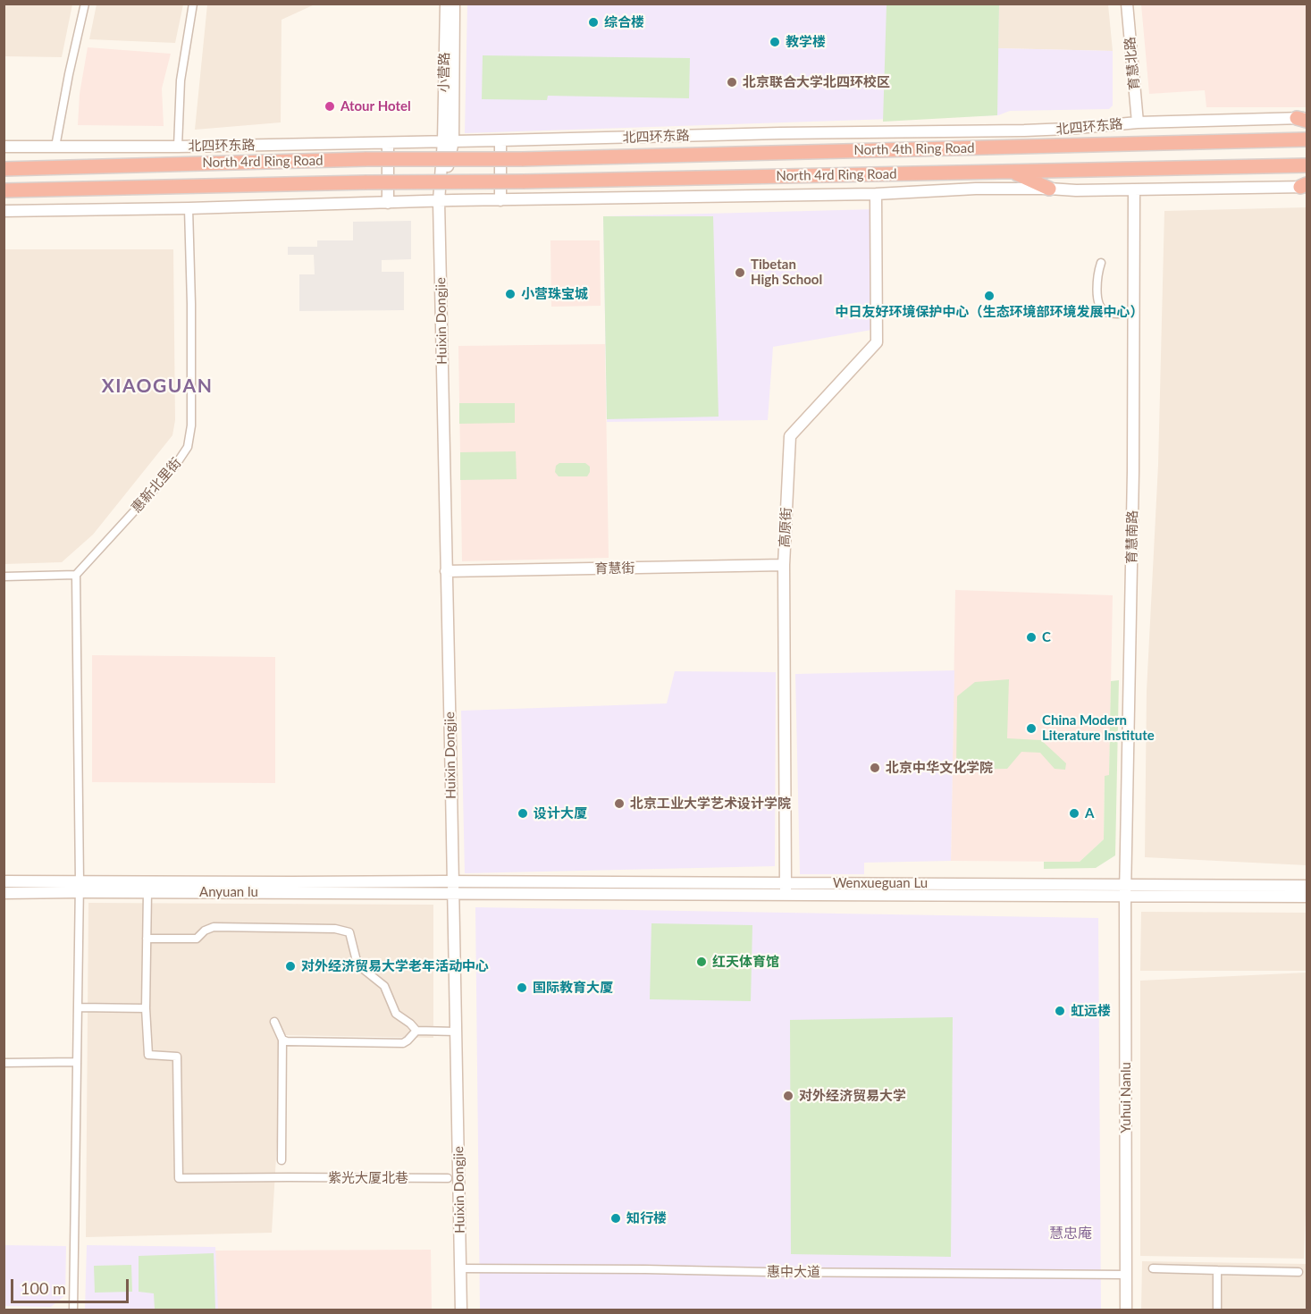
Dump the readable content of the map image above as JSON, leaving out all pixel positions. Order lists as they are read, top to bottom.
{
  "streets": {
    "highway": ["North 4th Ring Road", "North 4rd Ring Road"],
    "street": [
      "育慧北路",
      "小营路",
      "北四环东路",
      "Huixin Dongjie",
      "惠新北里街",
      "高原街",
      "育慧南路",
      "育慧街",
      "Wenxueguan Lu",
      "Anyuan lu",
      "Yuhui Nanlu",
      "紫光大厦北巷",
      "惠中大道"
    ]
  },
  "crossings": [
    ["育慧北路", "北四环东路"],
    ["小营路", "北四环东路"],
    ["小营路", "Huixin Dongjie"],
    ["北四环东路", "Huixin Dongjie"],
    ["North 4th Ring Road", "North 4rd Ring Road"],
    ["Huixin Dongjie", "育慧街"],
    ["Huixin Dongjie", "Wenxueguan Lu"],
    ["Huixin Dongjie", "Anyuan lu"],
    ["Huixin Dongjie", "惠中大道"],
    ["高原街", "育慧街"],
    ["高原街", "Wenxueguan Lu"],
    ["育慧南路", "Wenxueguan Lu"],
    ["育慧南路", "Yuhui Nanlu"],
    ["Wenxueguan Lu", "Anyuan lu"],
    ["Wenxueguan Lu", "Yuhui Nanlu"],
    ["Yuhui Nanlu", "惠中大道"]
  ],
  "districts": ["XIAOGUAN", "慧忠庵"],
  "places": [
    "综合楼",
    "教学楼",
    "北京联合大学北四环校区",
    "Atour Hotel",
    "Tibetan High School",
    "小营珠宝城",
    "中日友好环境保护中心（生态环境部环境发展中心）",
    "C",
    "China Modern Literature Institute",
    "北京中华文化学院",
    "北京工业大学艺术设计学院",
    "设计大厦",
    "A",
    "红天体育馆",
    "对外经济贸易大学老年活动中心",
    "国际教育大厦",
    "虹远楼",
    "对外经济贸易大学",
    "知行楼"
  ],
  "scale_bar": "100 m"
}
